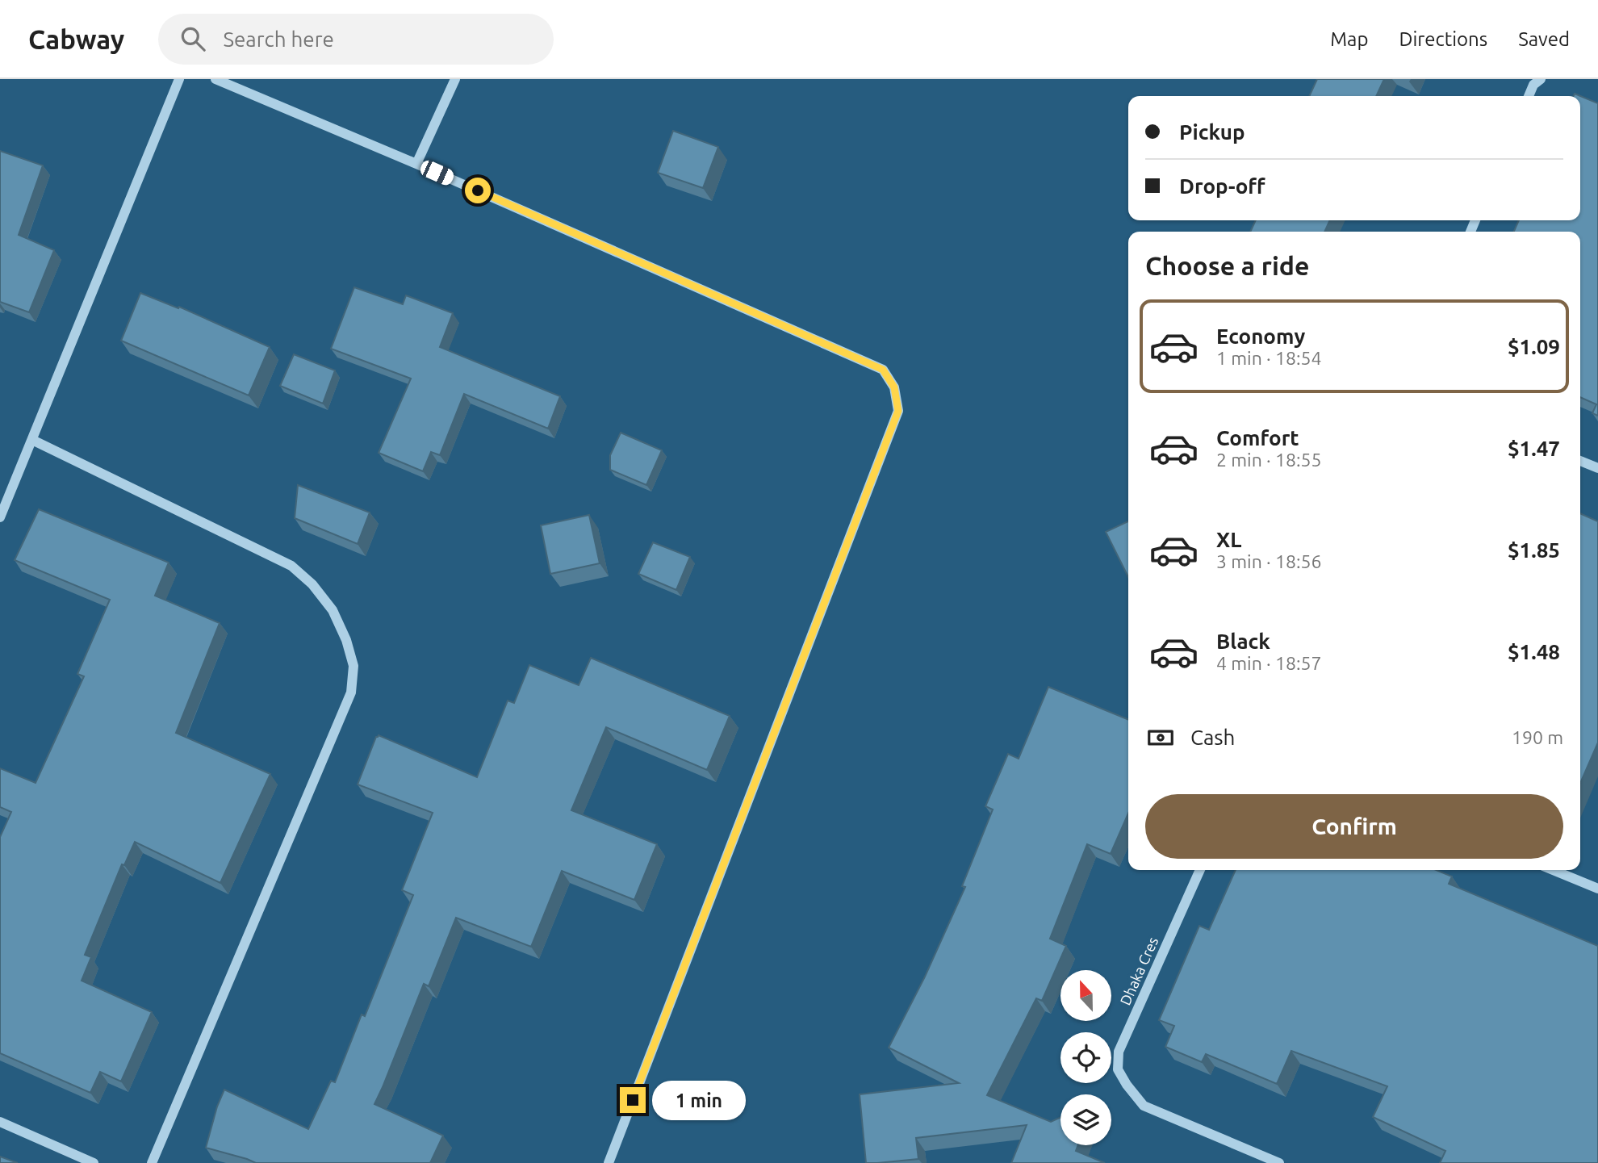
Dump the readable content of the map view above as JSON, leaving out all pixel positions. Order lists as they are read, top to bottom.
{
  "streets": {
    "street": ["Dhaka Cres"]
  },
  "north": "top",
  "page": {
    "header": "Cabway",
    "search": "Search here",
    "nav": ["Map", "Directions", "Saved"],
    "banner": ["Pickup", "Drop-off"],
    "heading": "Choose a ride",
    "list": [
      {
        "name": "Economy",
        "note": "1 min · 18:54",
        "value": "$1.09"
      },
      {
        "name": "Comfort",
        "note": "2 min · 18:55",
        "value": "$1.47"
      },
      {
        "name": "XL",
        "note": "3 min · 18:56",
        "value": "$1.85"
      },
      {
        "name": "Black",
        "note": "4 min · 18:57",
        "value": "$1.48"
      }
    ],
    "pay": ["Cash", "190 m"],
    "buttons": "Confirm",
    "bubble": "1 min"
  }
}
